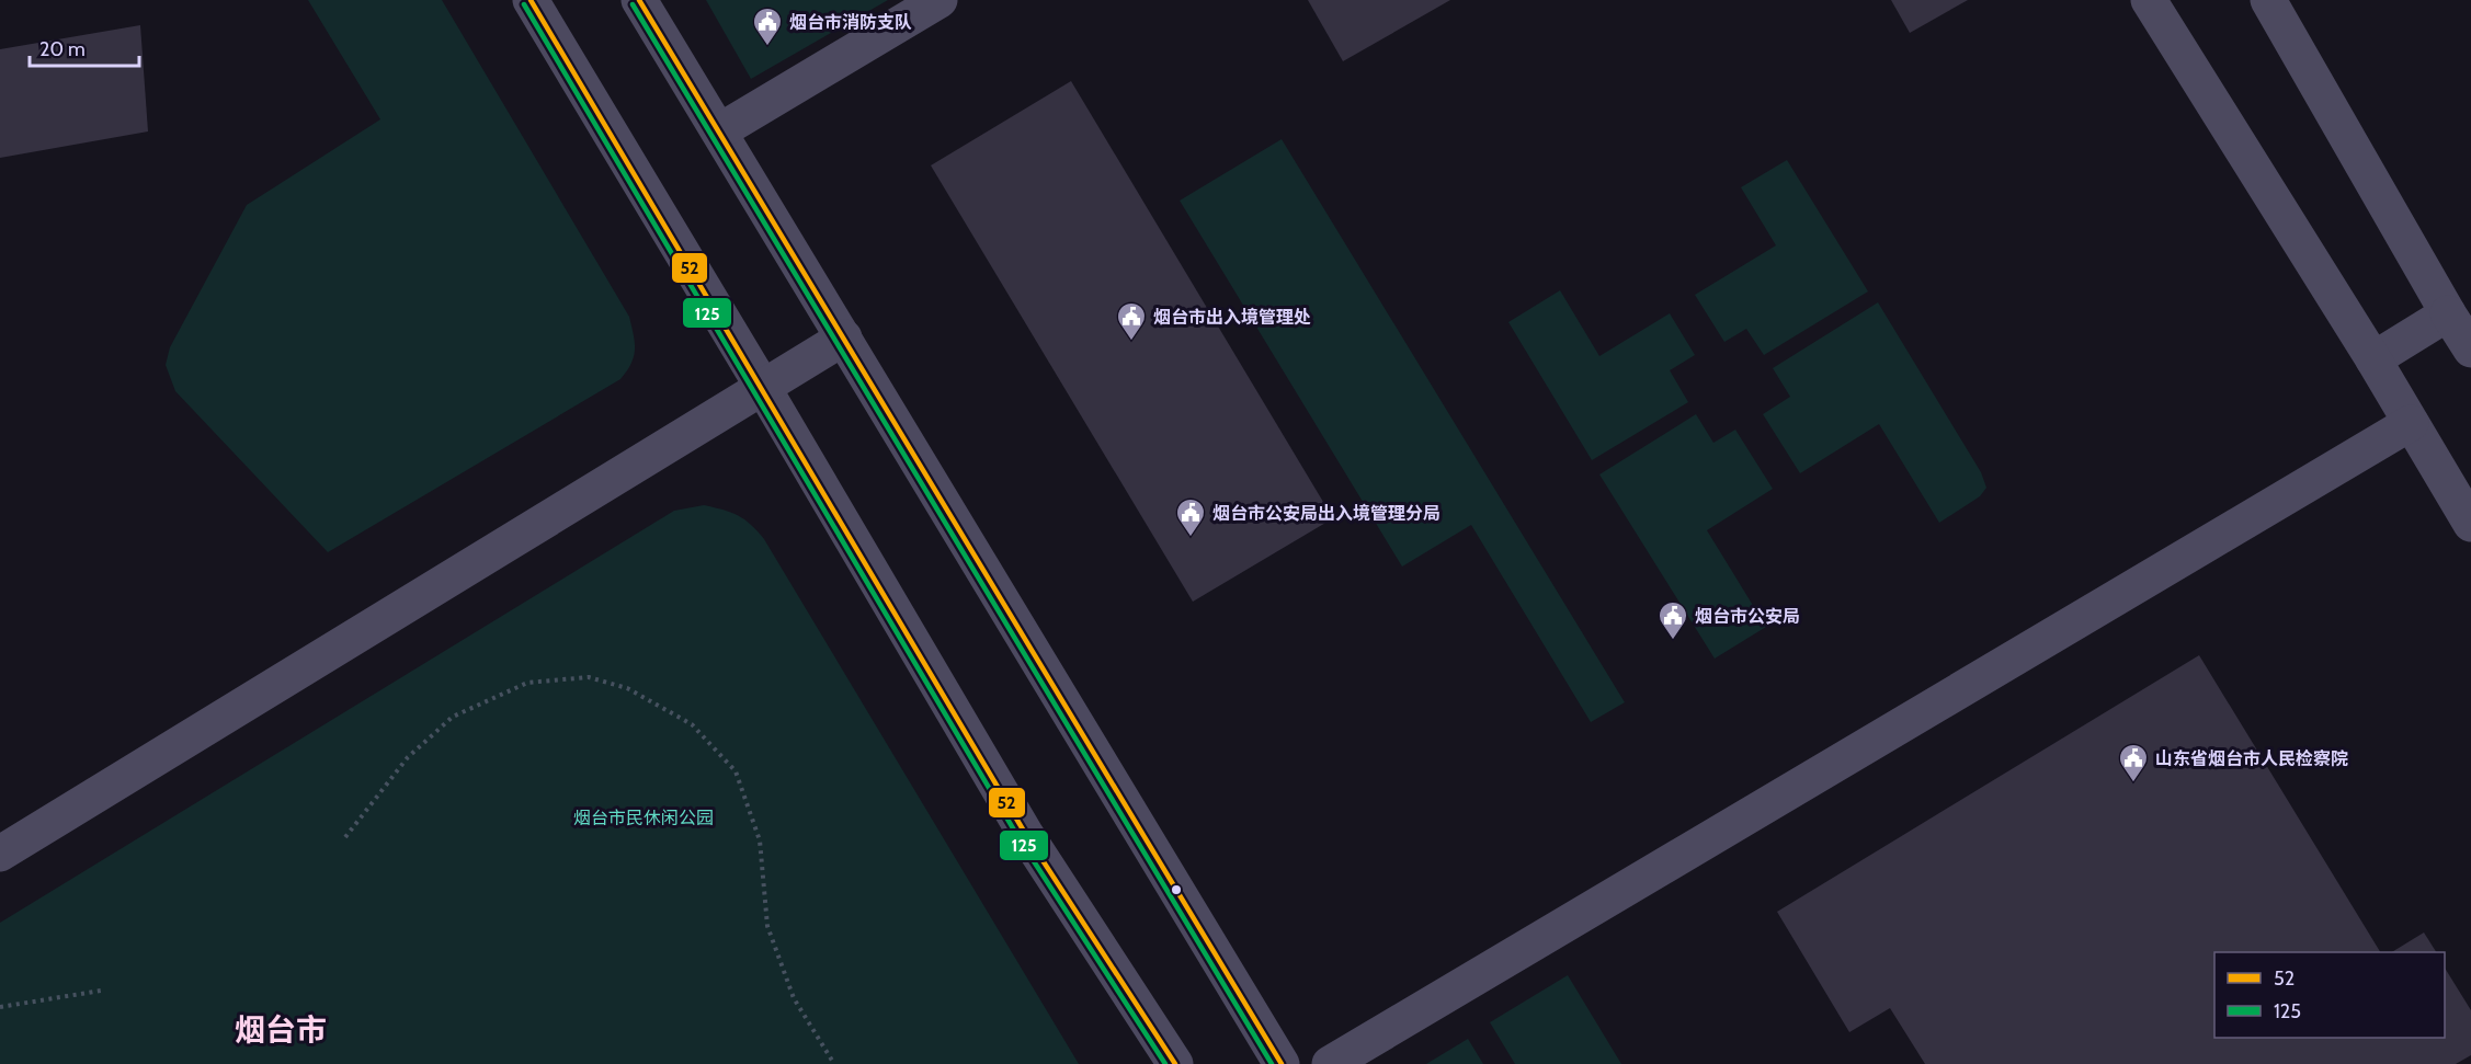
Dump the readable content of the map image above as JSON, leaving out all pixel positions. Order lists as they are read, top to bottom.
{
  "districts": ["烟台市"],
  "parks": ["烟台市民休闲公园"],
  "places": {
    "public building": [
      "烟台市消防支队",
      "烟台市出入境管理处",
      "烟台市公安局出入境管理分局",
      "烟台市公安局",
      "山东省烟台市人民检察院"
    ]
  },
  "lines": ["transit line 52", "transit line 125"],
  "legend": ["52", "125"],
  "scale_bar": "20 m"
}
